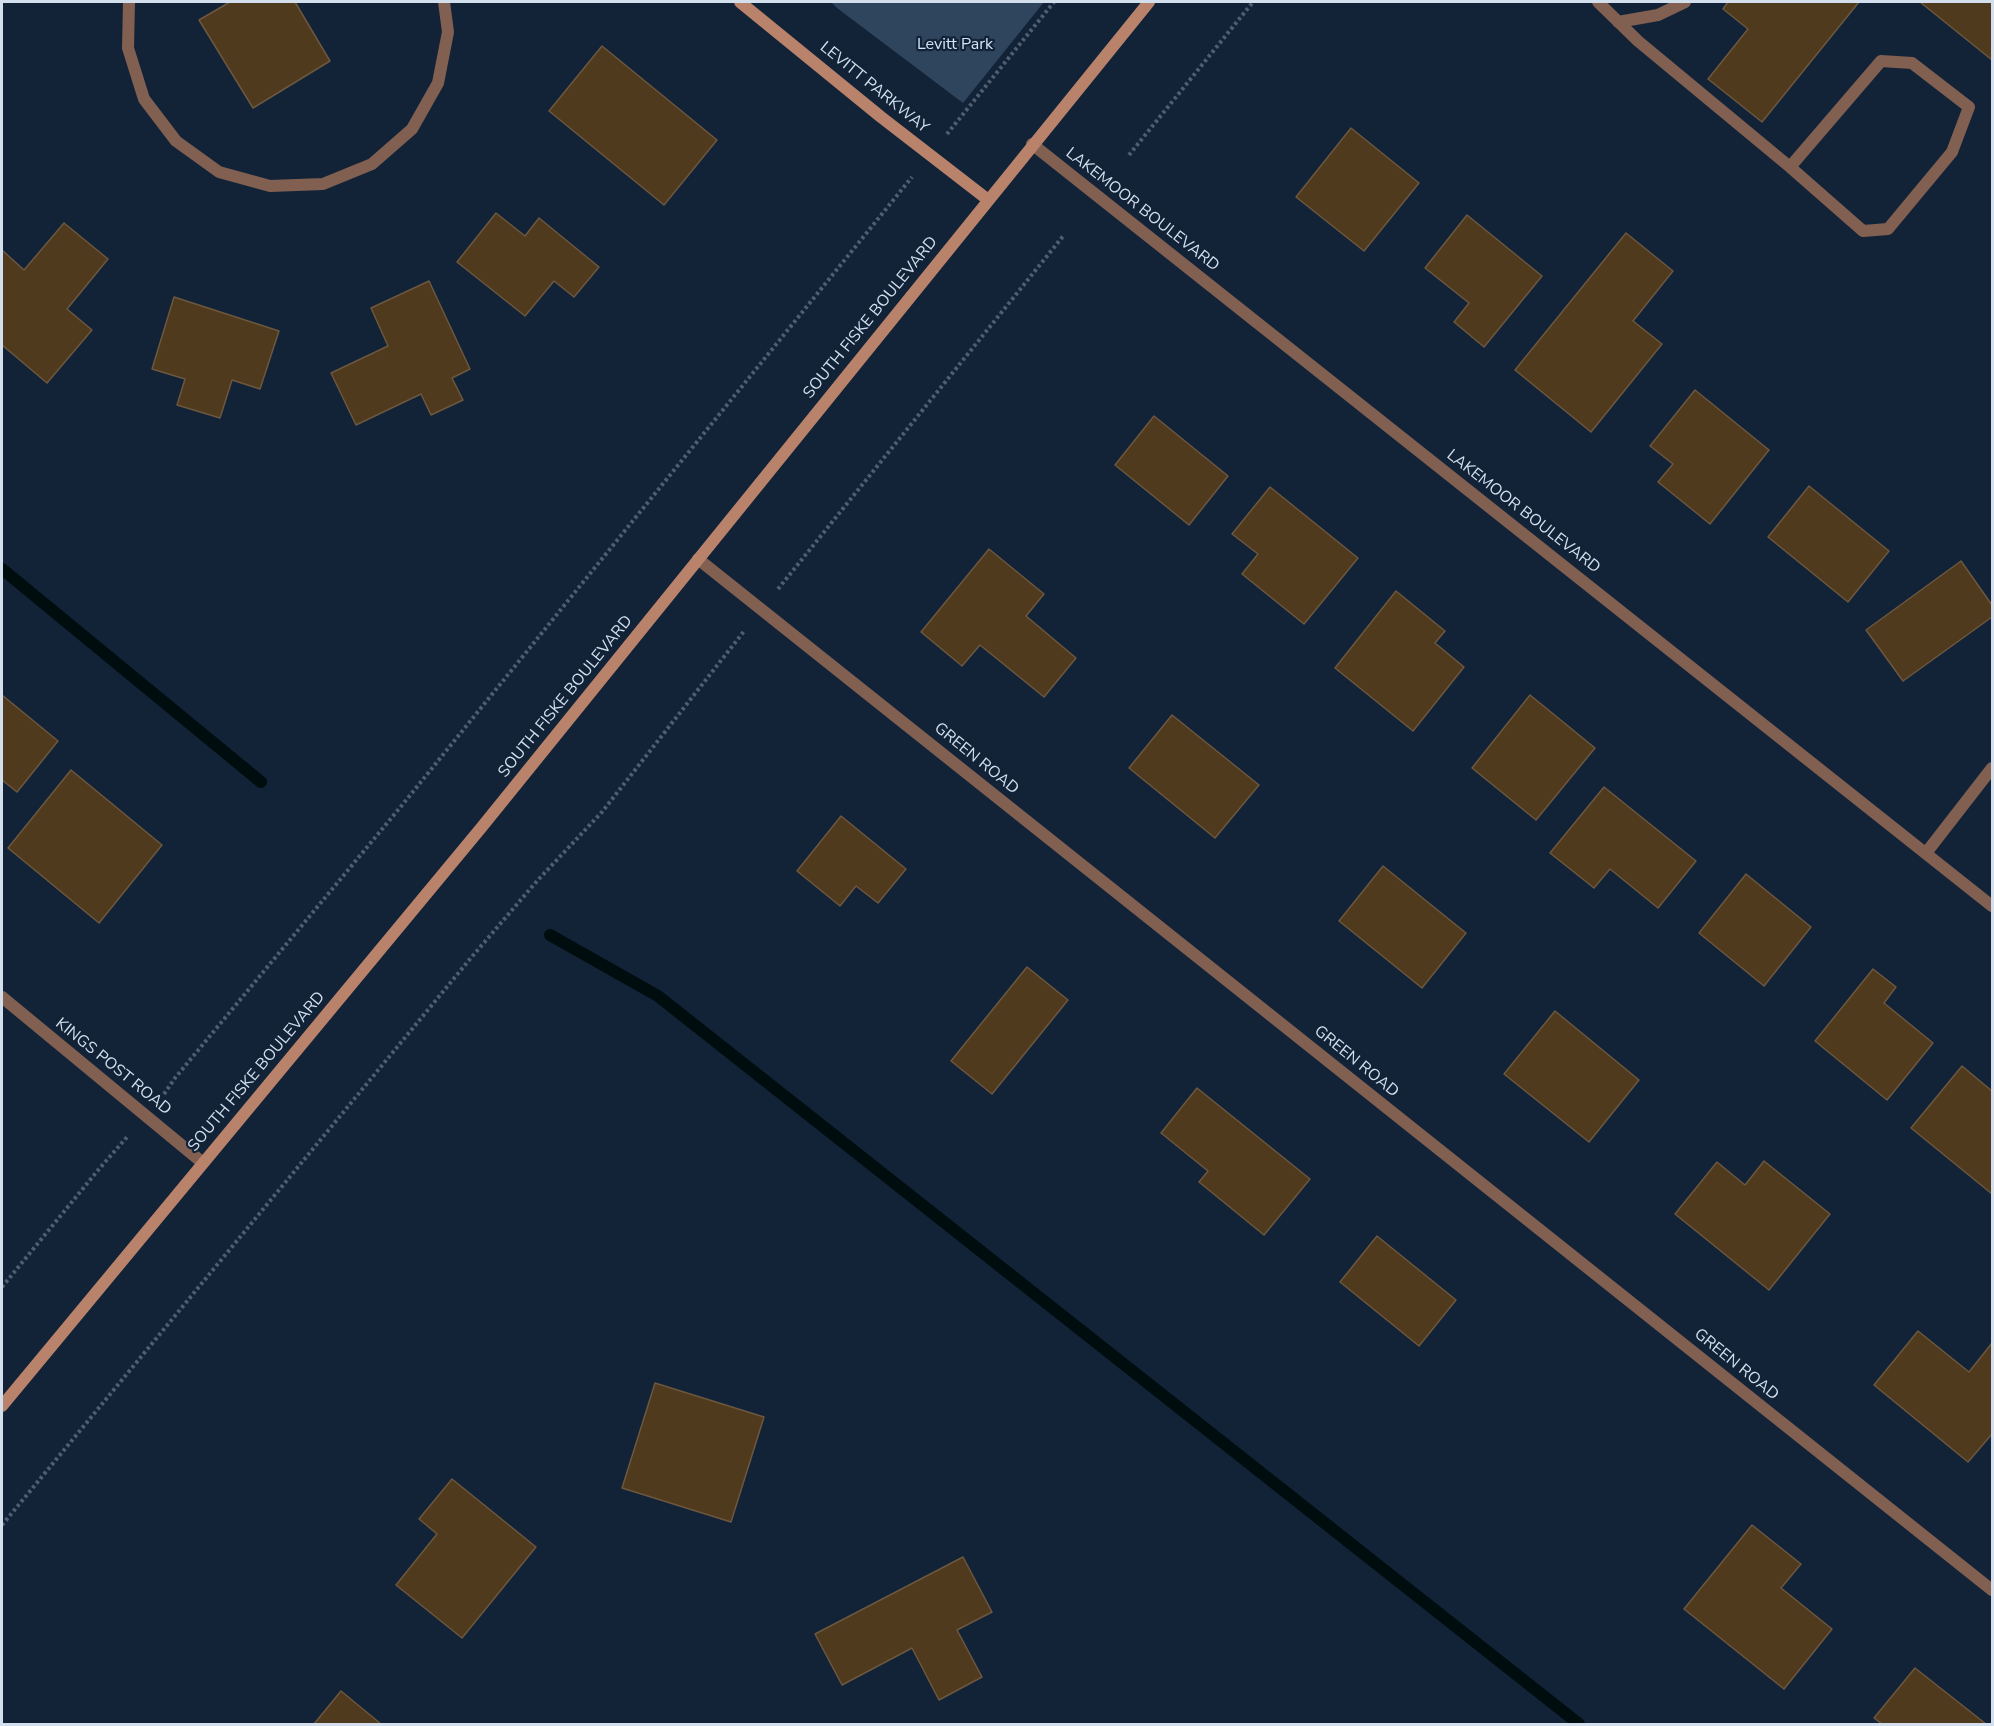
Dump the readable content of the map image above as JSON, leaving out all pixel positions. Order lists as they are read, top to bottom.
{
  "streets": {
    "main road": ["LEVITT PARKWAY", "SOUTH FISKE BOULEVARD"],
    "street": ["LAKEMOOR BOULEVARD", "GREEN ROAD", "KINGS POST ROAD"]
  },
  "crossings": [
    ["LEVITT PARKWAY", "SOUTH FISKE BOULEVARD"],
    ["LAKEMOOR BOULEVARD", "SOUTH FISKE BOULEVARD"],
    ["SOUTH FISKE BOULEVARD", "GREEN ROAD"],
    ["SOUTH FISKE BOULEVARD", "KINGS POST ROAD"]
  ],
  "parks": ["Levitt Park"]
}
